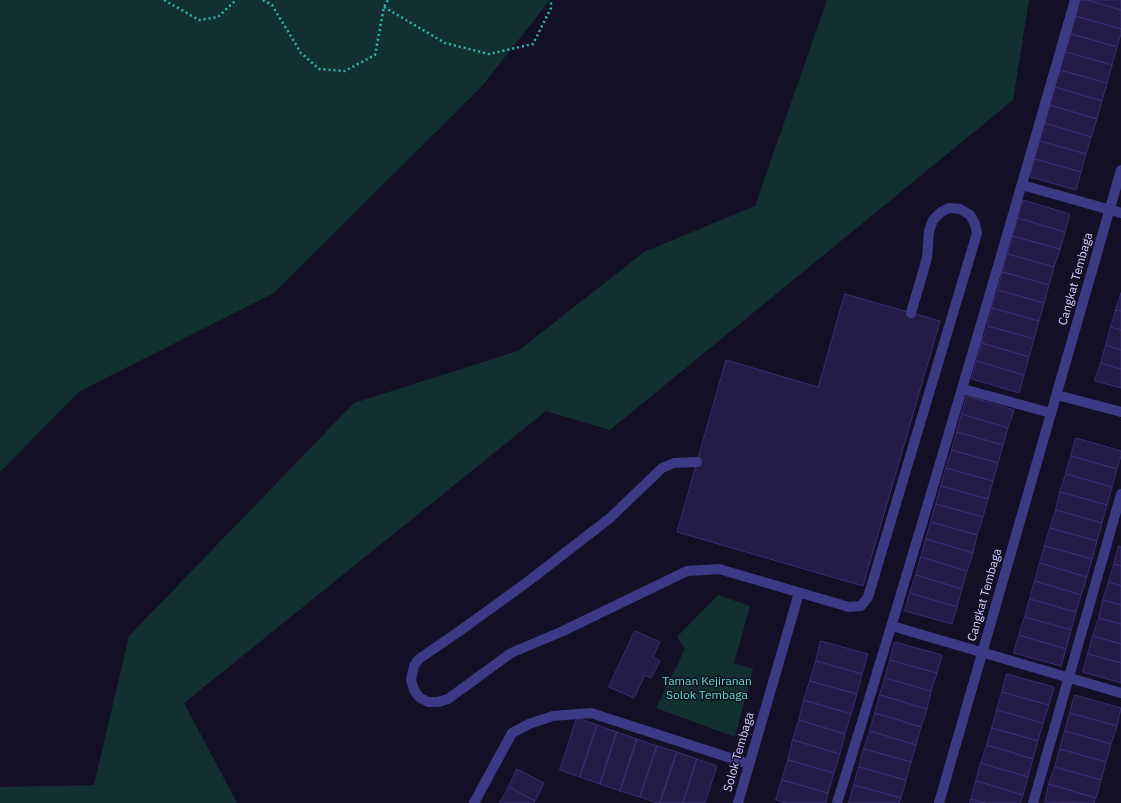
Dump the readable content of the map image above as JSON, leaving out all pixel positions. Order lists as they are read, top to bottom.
{
  "streets": {
    "street": ["Cangkat Tembaga", "Solok Tembaga"]
  },
  "parks": ["Taman Kejiranan Solok Tembaga"]
}
